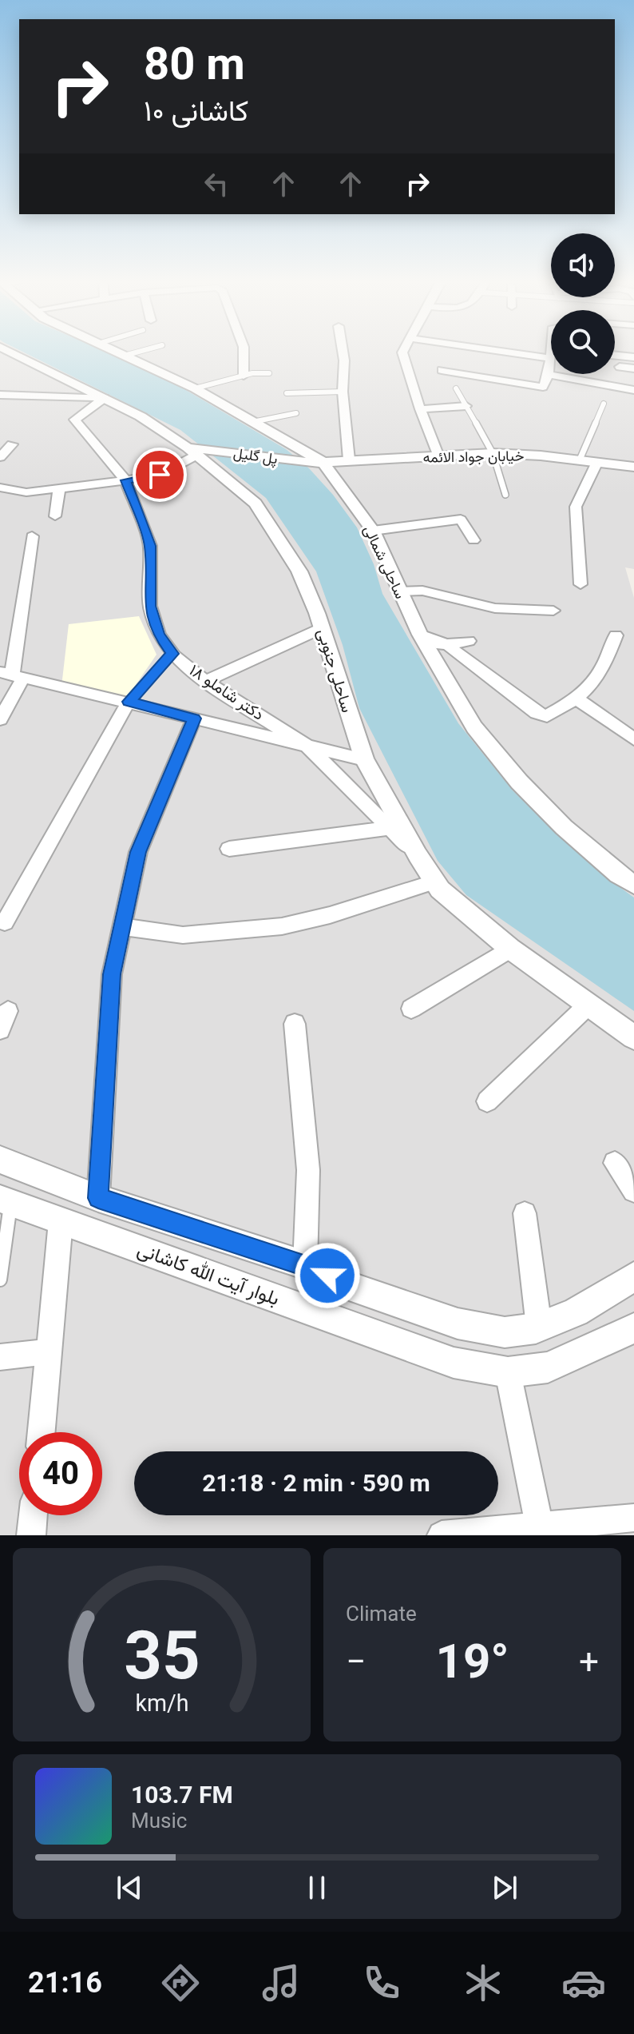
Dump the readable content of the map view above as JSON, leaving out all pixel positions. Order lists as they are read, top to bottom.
{
  "streets": {
    "street": [
      "پل گلیل",
      "خیابان جواد الائمه",
      "ساحلی شمالی",
      "ساحلی جنوبی",
      "دکتر شاملو ۱۸",
      "بلوار آیت الله کاشانی"
    ]
  },
  "crossings": [
    ["پل گلیل", "خیابان جواد الائمه"],
    ["پل گلیل", "ساحلی شمالی"],
    ["پل گلیل", "ساحلی جنوبی"],
    ["خیابان جواد الائمه", "ساحلی شمالی"],
    ["ساحلی جنوبی", "دکتر شاملو ۱۸"]
  ],
  "page": {
    "turn": ["80 m", "کاشانی ۱۰"],
    "limit": "40",
    "trip": "21:18 · 2 min · 590 m",
    "tile": "Climate",
    "heat": ["−", "19°", "+"],
    "song": ["103.7 FM", "Music"],
    "tabs": "21:16",
    "gauge": ["35", "km/h"]
  }
}
